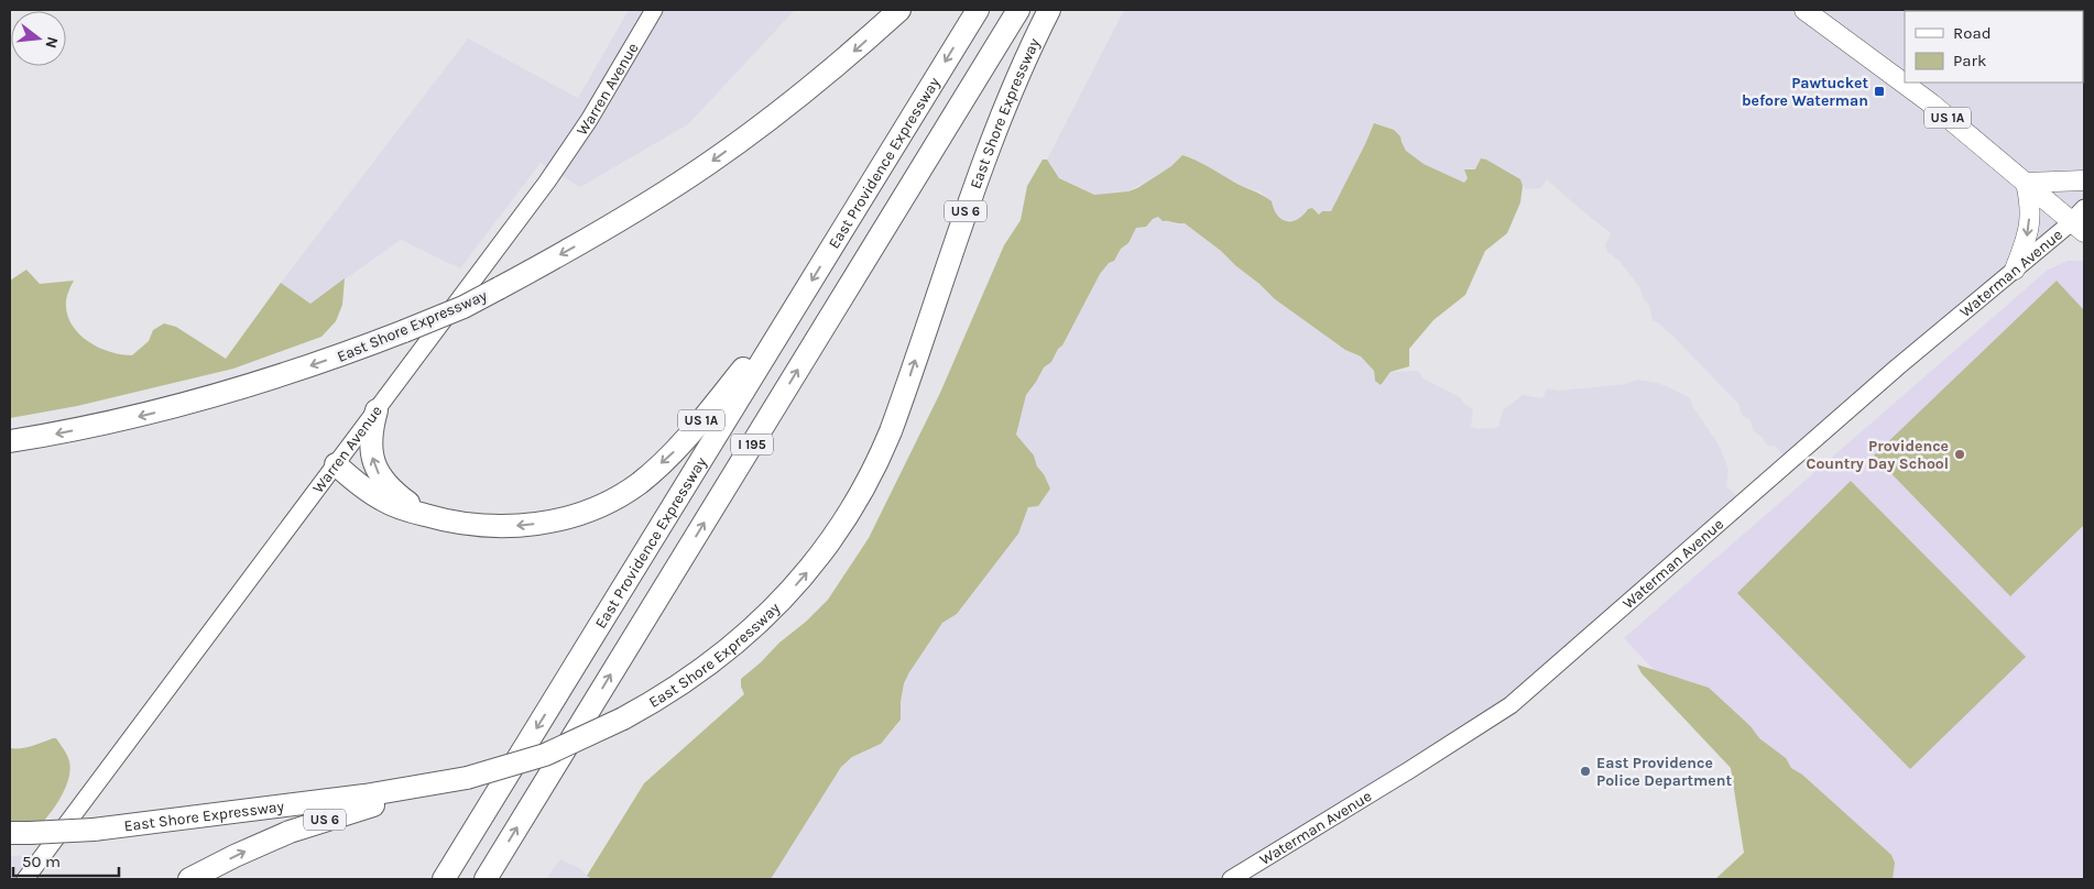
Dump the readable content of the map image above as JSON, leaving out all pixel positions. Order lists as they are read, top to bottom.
{
  "streets": {
    "highway": [
      "East Shore Expressway",
      "US 1A",
      "East Providence Expressway",
      "US 6",
      "I 195"
    ],
    "main road": ["Warren Avenue", "Waterman Avenue"]
  },
  "crossings": [
    ["Warren Avenue", "US 1A"],
    ["East Shore Expressway", "US 6"],
    ["US 1A", "East Providence Expressway"],
    ["US 1A", "Waterman Avenue"]
  ],
  "places": {
    "transit": ["Pawtucket before Waterman"],
    "other": ["Providence Country Day School", "East Providence Police Department"]
  },
  "legend": ["Road", "Park"],
  "scale_bar": "50 m",
  "north": "right"
}
